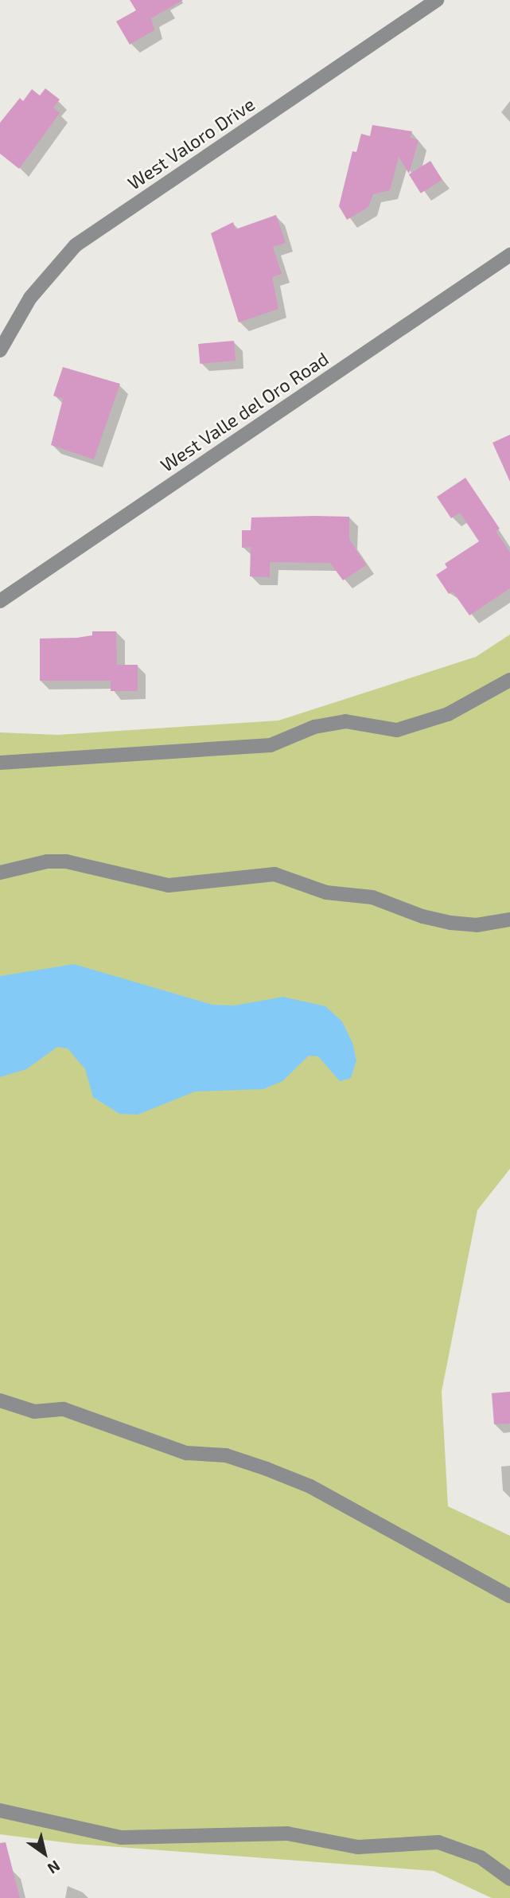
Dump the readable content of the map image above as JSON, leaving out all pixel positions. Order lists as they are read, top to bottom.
{
  "streets": {
    "street": ["West Valoro Drive", "West Valle del Oro Road"]
  },
  "north": "bottom right"
}
